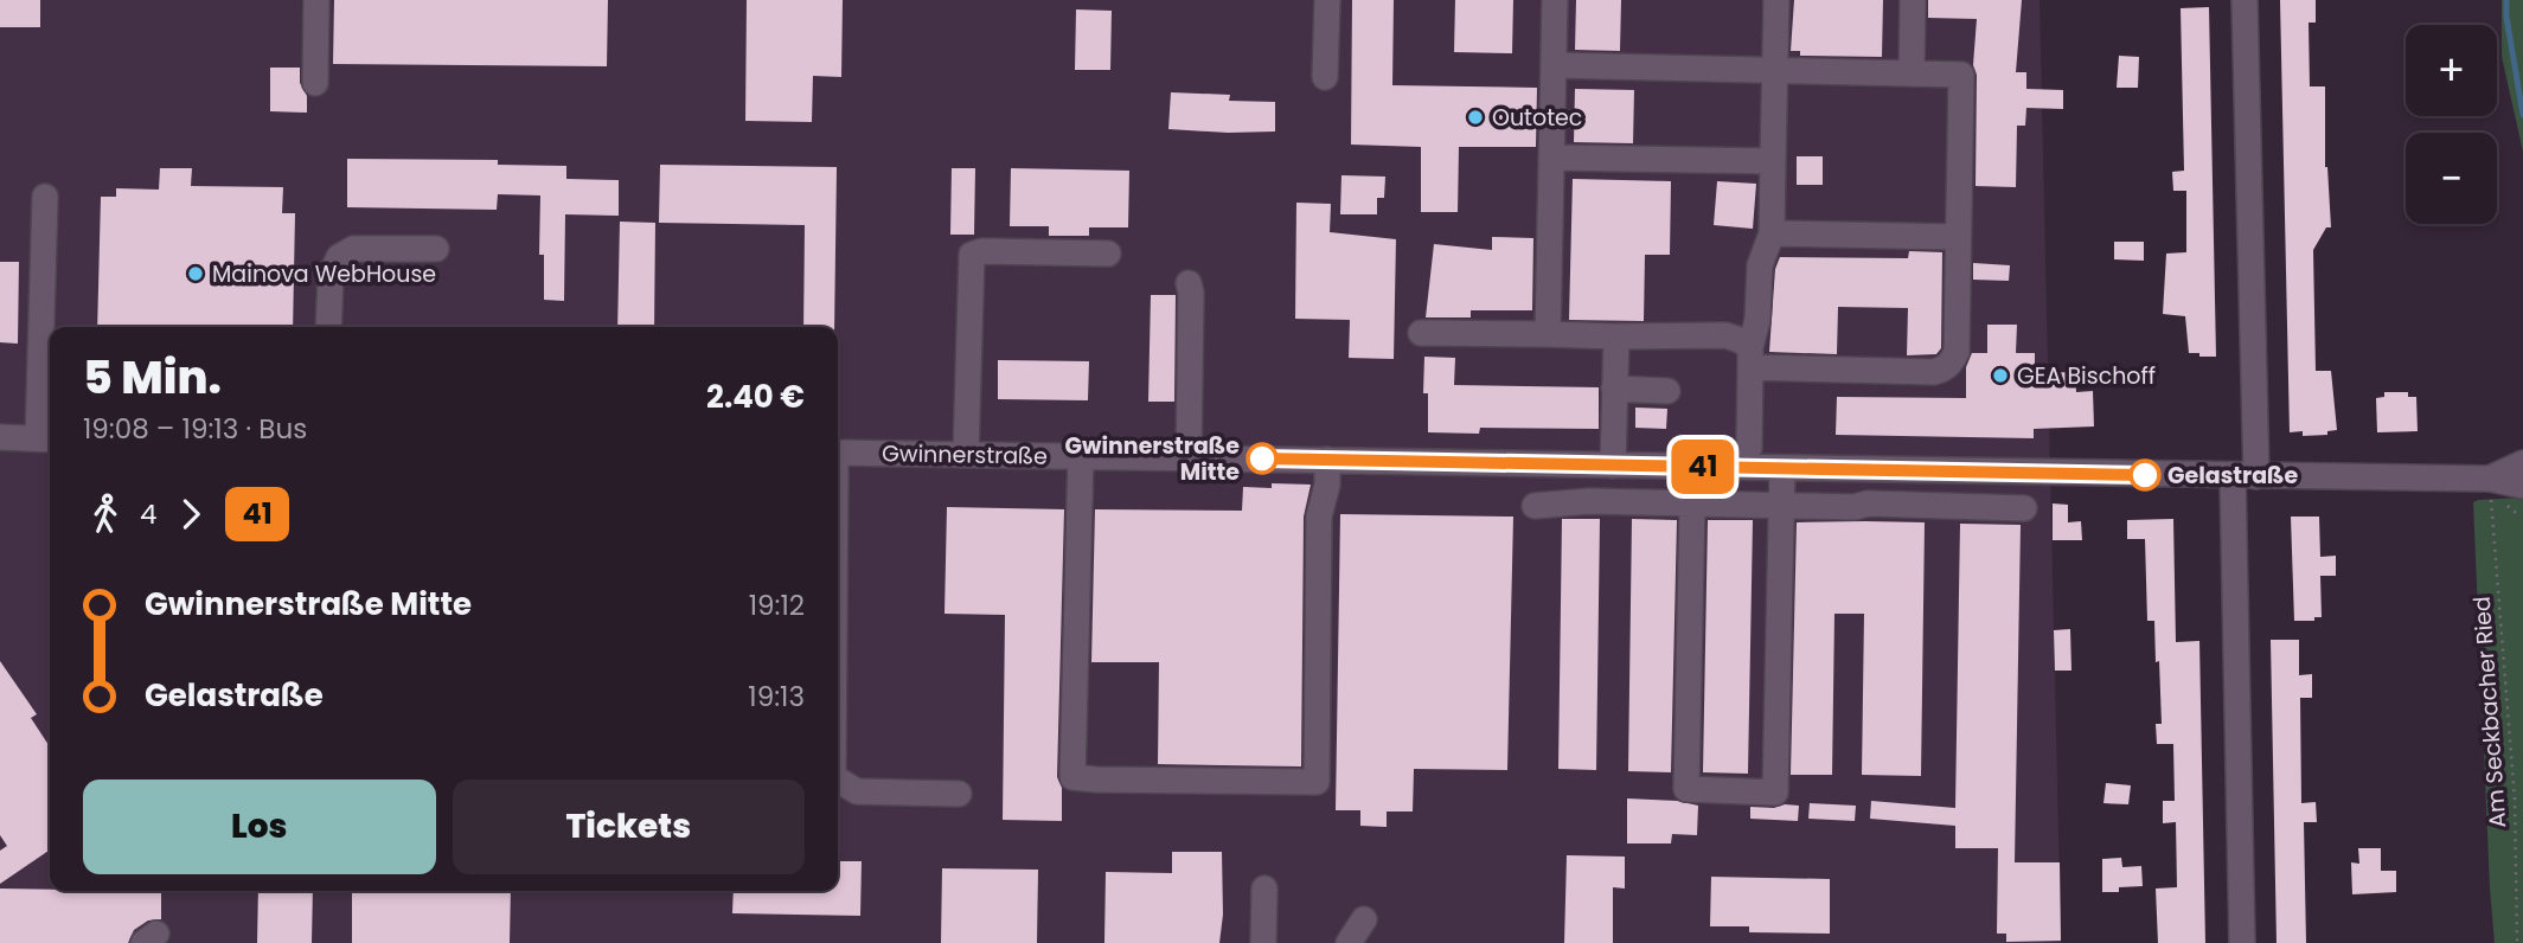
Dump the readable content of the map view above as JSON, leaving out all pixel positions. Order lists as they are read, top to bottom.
{
  "streets": {
    "street": ["Gwinnerstraße"],
    "path": ["Am Seckbacher Ried"]
  },
  "crossings": [
    ["Gwinnerstraße", "Am Seckbacher Ried"]
  ],
  "places": [
    "Outotec",
    "Mainova WebHouse",
    "GEA Bischoff",
    "Gwinnerstraße Mitte",
    "Gelastraße"
  ],
  "lines": ["bus line 41"],
  "page": {
    "on_map": "41",
    "map_buttons": ["+", "−"],
    "heading": ["5 Min.", "19:08 – 19:13 · Bus", "2.40 €"],
    "legs": ["4", "41"],
    "list": [
      {
        "name": "Gwinnerstraße Mitte",
        "value": "19:12"
      },
      {
        "name": "Gelastraße",
        "value": "19:13"
      }
    ],
    "buttons": ["Los", "Tickets"]
  }
}
